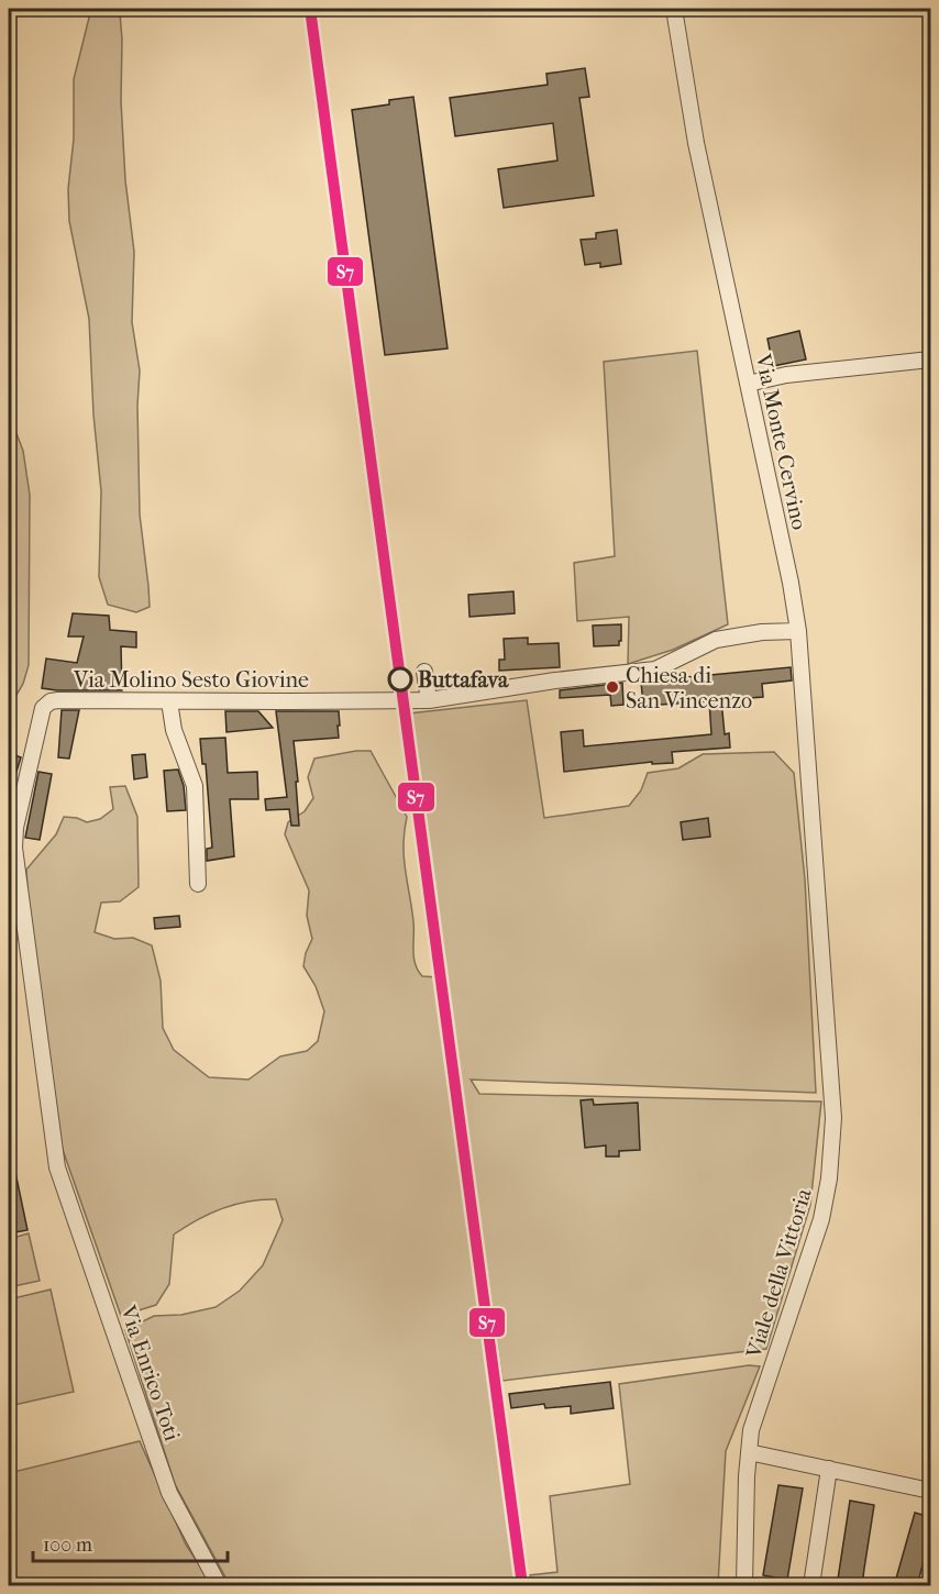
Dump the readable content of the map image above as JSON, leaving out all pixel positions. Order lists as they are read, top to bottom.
{
  "streets": {
    "street": [
      "Via Monte Cervino",
      "Via Molino Sesto Giovine",
      "Viale della Vittoria",
      "Via Enrico Toti"
    ]
  },
  "crossings": [
    ["Via Monte Cervino", "Via Molino Sesto Giovine"],
    ["Via Monte Cervino", "Viale della Vittoria"],
    ["Via Molino Sesto Giovine", "Via Enrico Toti"]
  ],
  "places": ["Buttafava", "Chiesa di San Vincenzo"],
  "lines": ["transit line S7"],
  "scale_bar": "100 m"
}
